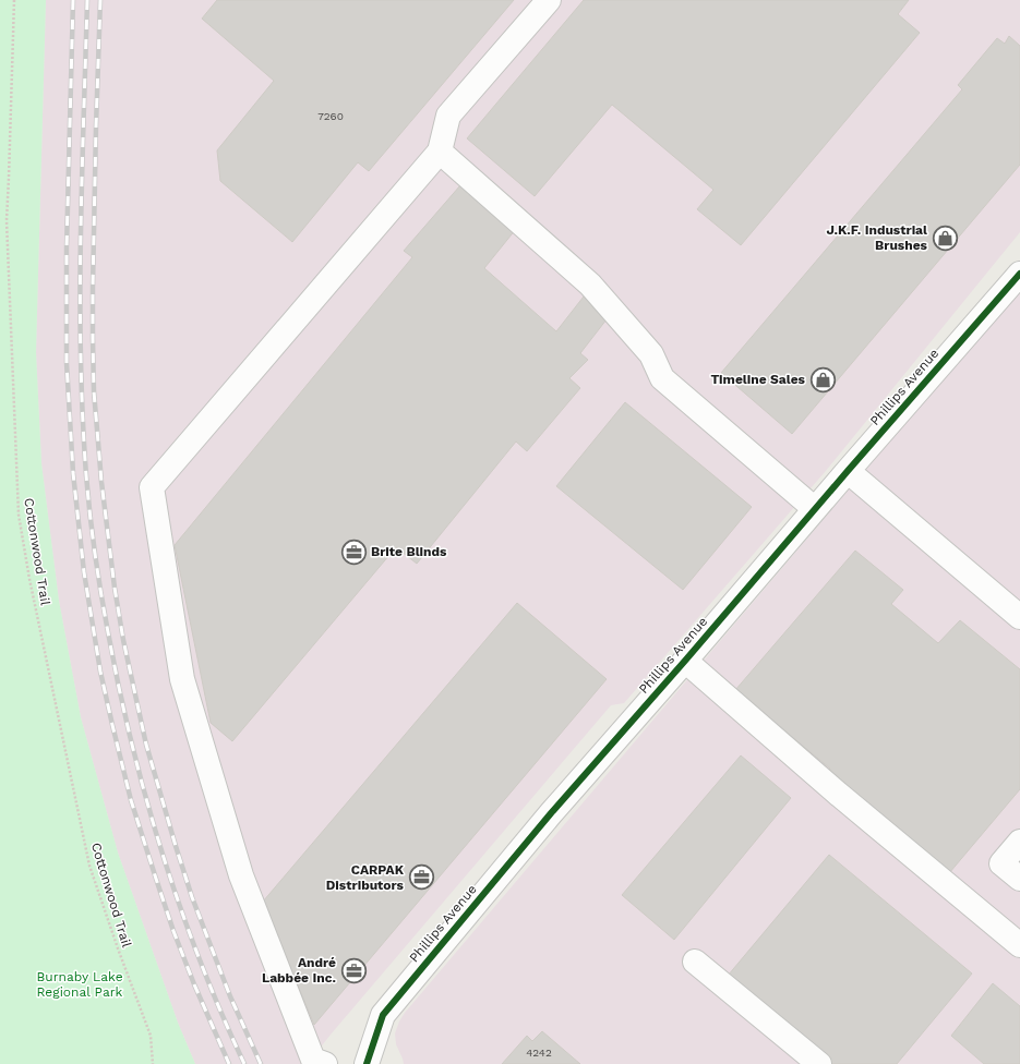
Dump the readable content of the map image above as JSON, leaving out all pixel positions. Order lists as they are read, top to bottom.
{
  "streets": {
    "street": ["Phillips Avenue"],
    "path": ["Cottonwood Trail"]
  },
  "parks": ["Burnaby Lake Regional Park"],
  "places": {
    "shop": ["J.K.F. Industrial Brushes", "Timeline Sales"],
    "office": ["Brite Blinds", "CARPAK Distributors", "André Labbée Inc."]
  },
  "house_numbers": ["7260", "4242"]
}
